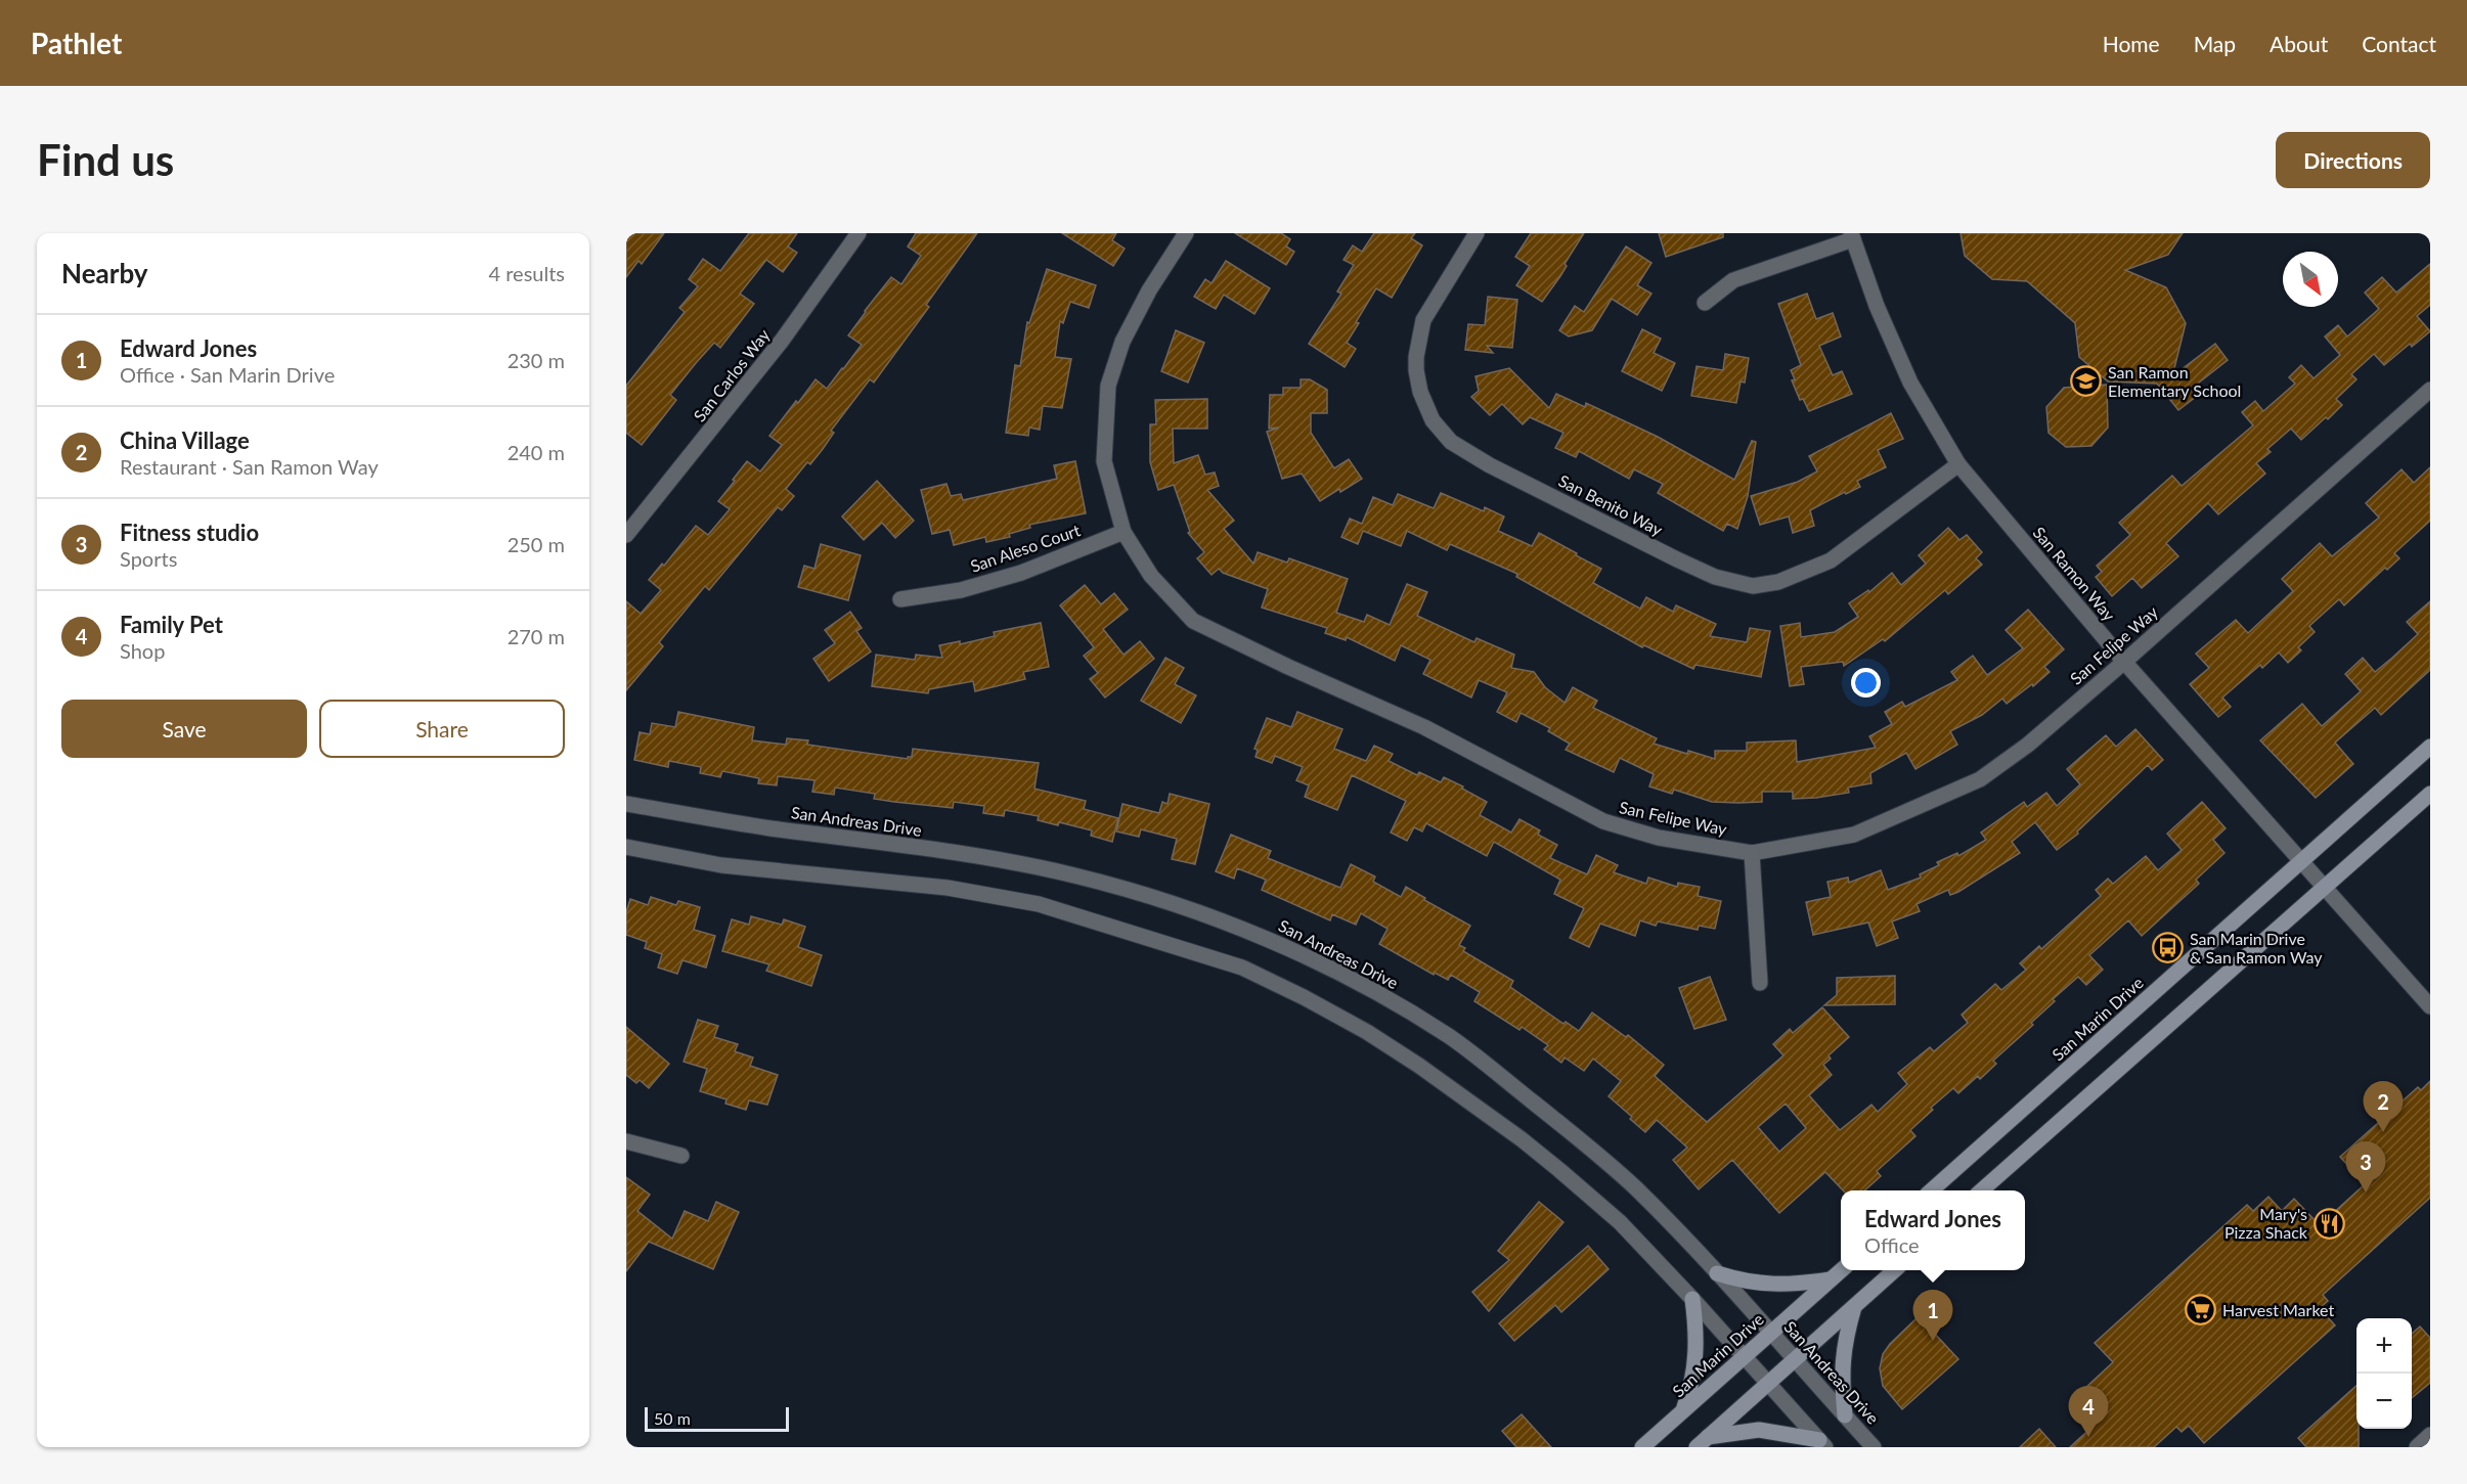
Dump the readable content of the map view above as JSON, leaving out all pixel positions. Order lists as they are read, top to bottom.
{
  "streets": {
    "main road": ["San Marin Drive"],
    "street": [
      "San Carlos Way",
      "San Benito Way",
      "San Aleso Court",
      "San Ramon Way",
      "San Felipe Way",
      "San Andreas Drive"
    ]
  },
  "crossings": [
    ["San Benito Way", "San Ramon Way"],
    ["San Aleso Court", "San Felipe Way"],
    ["San Ramon Way", "San Felipe Way"],
    ["San Ramon Way", "San Marin Drive"],
    ["San Andreas Drive", "San Marin Drive"]
  ],
  "places": {
    "school or university": ["San Ramon Elementary School"],
    "bus stop": ["San Marin Drive & San Ramon Way"],
    "restaurant": ["Mary's Pizza Shack"],
    "supermarket": ["Harvest Market"]
  },
  "scale_bar": "50 m",
  "north": "bottom right",
  "page": {
    "header": "Pathlet",
    "nav": [
      "Home",
      "Map",
      "About",
      "Contact"
    ],
    "buttons": [
      "Directions",
      ["Save", "Share"]
    ],
    "title": "Find us",
    "heading": ["Nearby", "4 results"],
    "list": [
      {
        "mark": "1",
        "name": "Edward Jones",
        "note": "Office · San Marin Drive",
        "value": "230 m"
      },
      {
        "mark": "2",
        "name": "China Village",
        "note": "Restaurant · San Ramon Way",
        "value": "240 m"
      },
      {
        "mark": "3",
        "name": "Fitness studio",
        "note": "Sports",
        "value": "250 m"
      },
      {
        "mark": "4",
        "name": "Family Pet",
        "note": "Shop",
        "value": "270 m"
      }
    ],
    "pins": [
      "2",
      "3",
      "1",
      "4"
    ],
    "popup": ["Edward Jones", "Office"],
    "map_buttons": ["+", "−"],
    "scale": "50 m"
  }
}
